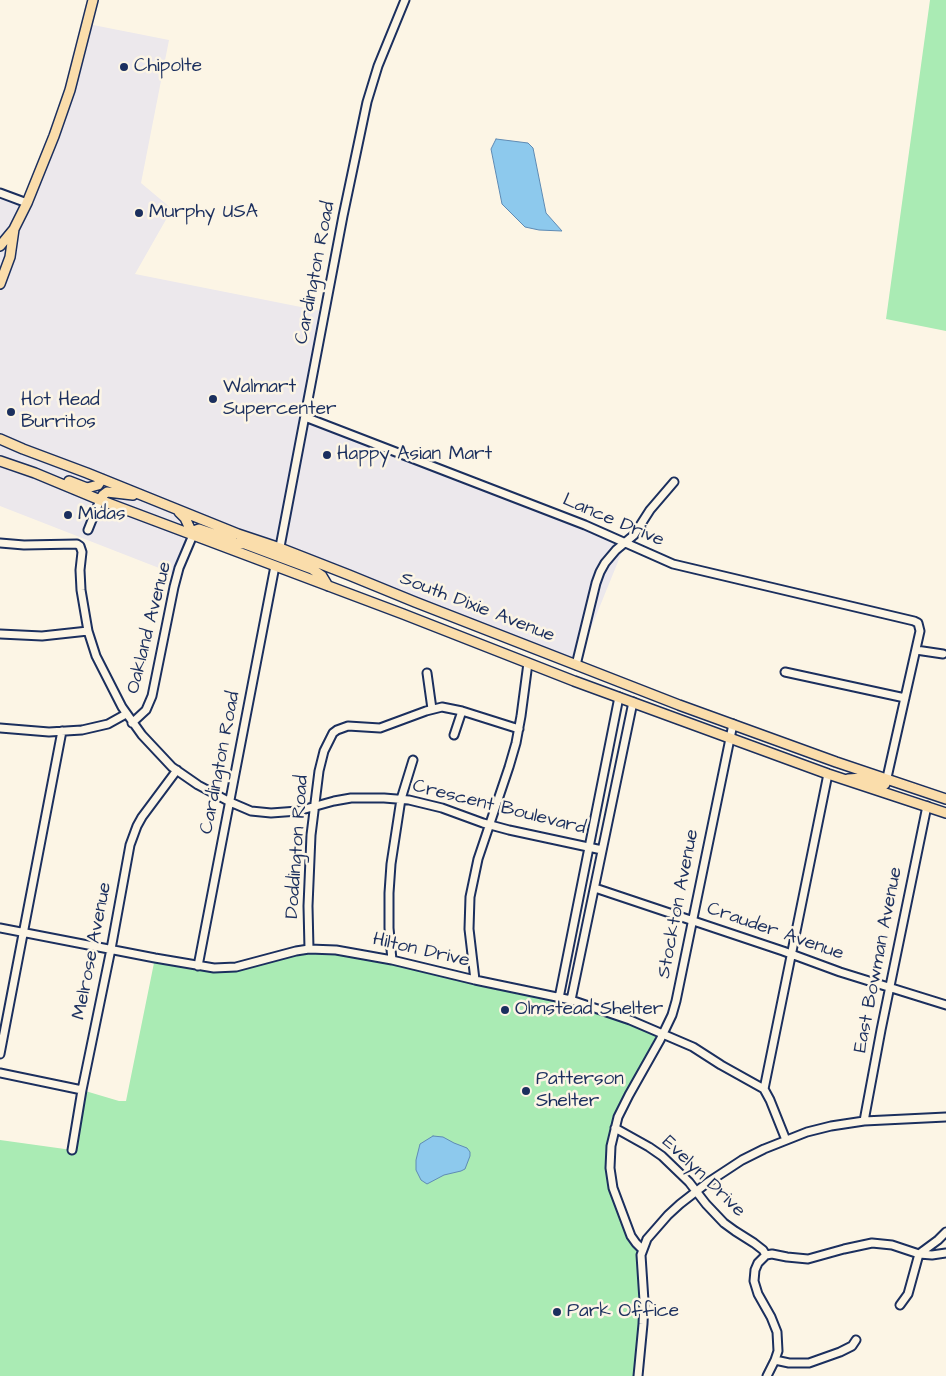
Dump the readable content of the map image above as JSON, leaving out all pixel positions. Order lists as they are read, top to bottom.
{
  "streets": {
    "main road": ["South Dixie Avenue"],
    "street": [
      "Cardington Road",
      "Lance Drive",
      "Oakland Avenue",
      "Crescent Boulevard",
      "Doddington Road",
      "Stockton Avenue",
      "Crauder Avenue",
      "Melrose Avenue",
      "Hilton Drive",
      "East Bowman Avenue",
      "Evelyn Drive"
    ]
  },
  "crossings": [
    ["Cardington Road", "Lance Drive"],
    ["Cardington Road", "South Dixie Avenue"],
    ["Cardington Road", "Crescent Boulevard"],
    ["Cardington Road", "Hilton Drive"],
    ["South Dixie Avenue", "Oakland Avenue"],
    ["South Dixie Avenue", "Stockton Avenue"],
    ["South Dixie Avenue", "East Bowman Avenue"],
    ["Oakland Avenue", "Crescent Boulevard"],
    ["Crescent Boulevard", "Doddington Road"],
    ["Crescent Boulevard", "Melrose Avenue"],
    ["Doddington Road", "Hilton Drive"],
    ["Stockton Avenue", "Crauder Avenue"],
    ["Stockton Avenue", "Hilton Drive"],
    ["Stockton Avenue", "Evelyn Drive"],
    ["Crauder Avenue", "East Bowman Avenue"],
    ["Melrose Avenue", "Hilton Drive"]
  ],
  "places": [
    "Chipolte",
    "Murphy USA",
    "Walmart Supercenter",
    "Hot Head Burritos",
    "Happy Asian Mart",
    "Midas",
    "Olmstead Shelter",
    "Patterson Shelter",
    "Park Office"
  ]
}
